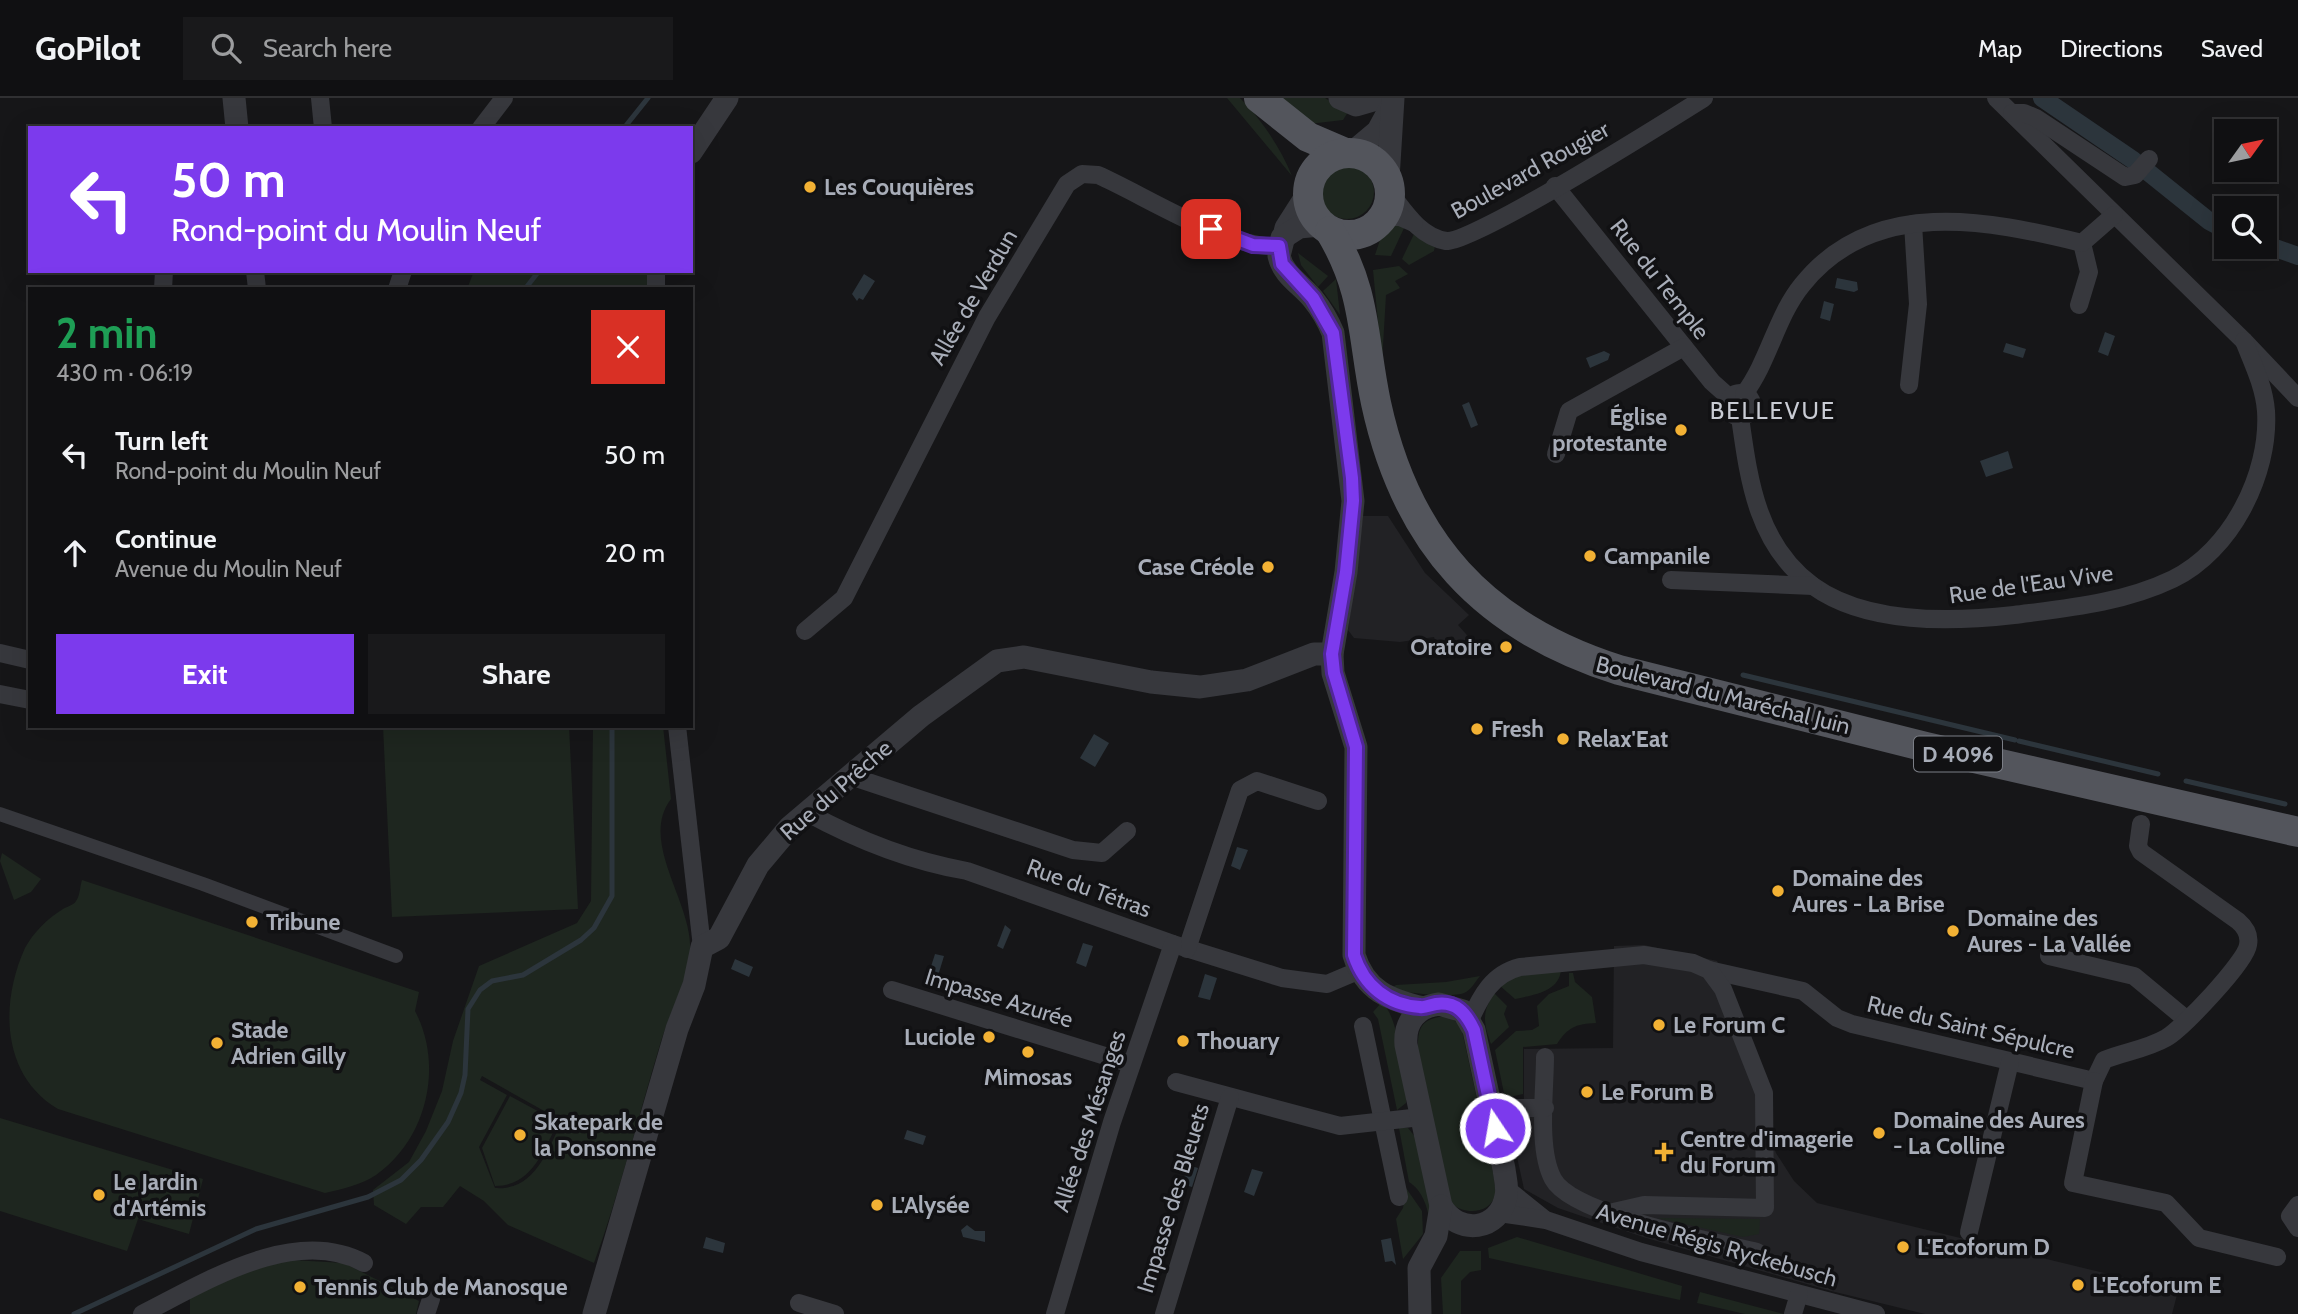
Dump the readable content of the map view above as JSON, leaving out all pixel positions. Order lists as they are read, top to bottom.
{
  "streets": {
    "main road": ["Boulevard du Maréchal Juin", "D 4096"],
    "street": [
      "Boulevard Rougier",
      "Rue du Temple",
      "Allée de Verdun",
      "Rue de l'Eau Vive",
      "Rue du Prêche",
      "Rue du Tétras",
      "Impasse Azurée",
      "Rue du Saint Sépulcre",
      "Allée des Mésanges",
      "Impasse des Bleuets",
      "Avenue Régis Ryckebusch"
    ]
  },
  "crossings": [
    ["Boulevard Rougier", "Rue du Temple"],
    ["Boulevard Rougier", "Boulevard du Maréchal Juin"],
    ["Rue du Temple", "Rue de l'Eau Vive"],
    ["Rue du Prêche", "Rue du Tétras"],
    ["Rue du Tétras", "Allée des Mésanges"],
    ["Impasse Azurée", "Allée des Mésanges"]
  ],
  "districts": ["BELLEVUE"],
  "places": {
    "other": [
      "Les Couquières",
      "Église protestante",
      "Campanile",
      "Case Créole",
      "Oratoire",
      "Fresh",
      "Relax'Eat",
      "Domaine des Aures - La Brise",
      "Tribune",
      "Domaine des Aures - La Vallée",
      "Le Forum C",
      "Luciole",
      "Thouary",
      "Stade Adrien Gilly",
      "Mimosas",
      "Le Forum B",
      "Domaine des Aures - La Colline",
      "Skatepark de la Ponsonne",
      "Le Jardin d'Artémis",
      "L'Alysée",
      "L'Ecoforum D",
      "L'Ecoforum E",
      "Tennis Club de Manosque"
    ],
    "health": ["Centre d'imagerie du Forum"]
  },
  "north": "top right",
  "page": {
    "header": "GoPilot",
    "search": "Search here",
    "nav": ["Map", "Directions", "Saved"],
    "turn": ["50 m", "Rond-point du Moulin Neuf"],
    "heading": ["2 min", "430 m · 06:19"],
    "list": [
      {
        "name": "Turn left",
        "note": "Rond-point du Moulin Neuf",
        "value": "50 m"
      },
      {
        "name": "Continue",
        "note": "Avenue du Moulin Neuf",
        "value": "20 m"
      }
    ],
    "buttons": ["Exit", "Share"]
  }
}
